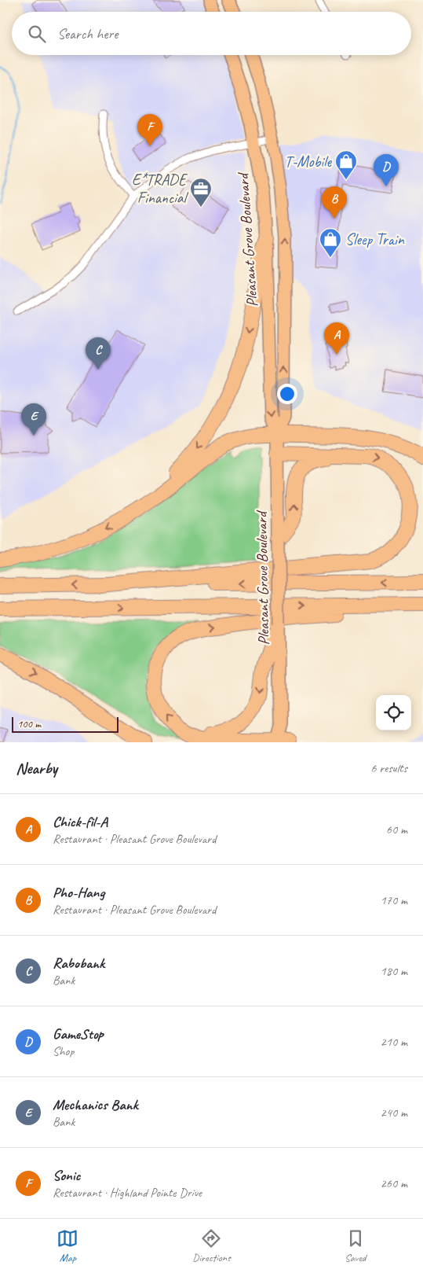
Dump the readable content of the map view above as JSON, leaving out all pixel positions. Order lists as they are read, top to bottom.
{
  "streets": {
    "main road": ["Pleasant Grove Boulevard"]
  },
  "places": {
    "shop": ["T-Mobile", "Sleep Train"],
    "office": ["E*TRADE Financial"]
  },
  "scale_bar": "100 m",
  "page": {
    "search": "Search here",
    "pins": [
      "F",
      "D",
      "B",
      "A",
      "C",
      "E"
    ],
    "scale": "100 m",
    "heading": ["Nearby", "6 results"],
    "list": [
      {
        "mark": "A",
        "name": "Chick-fil-A",
        "note": "Restaurant · Pleasant Grove Boulevard",
        "value": "60 m"
      },
      {
        "mark": "B",
        "name": "Pho-Hang",
        "note": "Restaurant · Pleasant Grove Boulevard",
        "value": "170 m"
      },
      {
        "mark": "C",
        "name": "Rabobank",
        "note": "Bank",
        "value": "180 m"
      },
      {
        "mark": "D",
        "name": "GameStop",
        "note": "Shop",
        "value": "210 m"
      },
      {
        "mark": "E",
        "name": "Mechanics Bank",
        "note": "Bank",
        "value": "240 m"
      },
      {
        "mark": "F",
        "name": "Sonic",
        "note": "Restaurant · Highland Pointe Drive",
        "value": "260 m"
      }
    ],
    "nav": ["Map", "Directions", "Saved"]
  }
}
